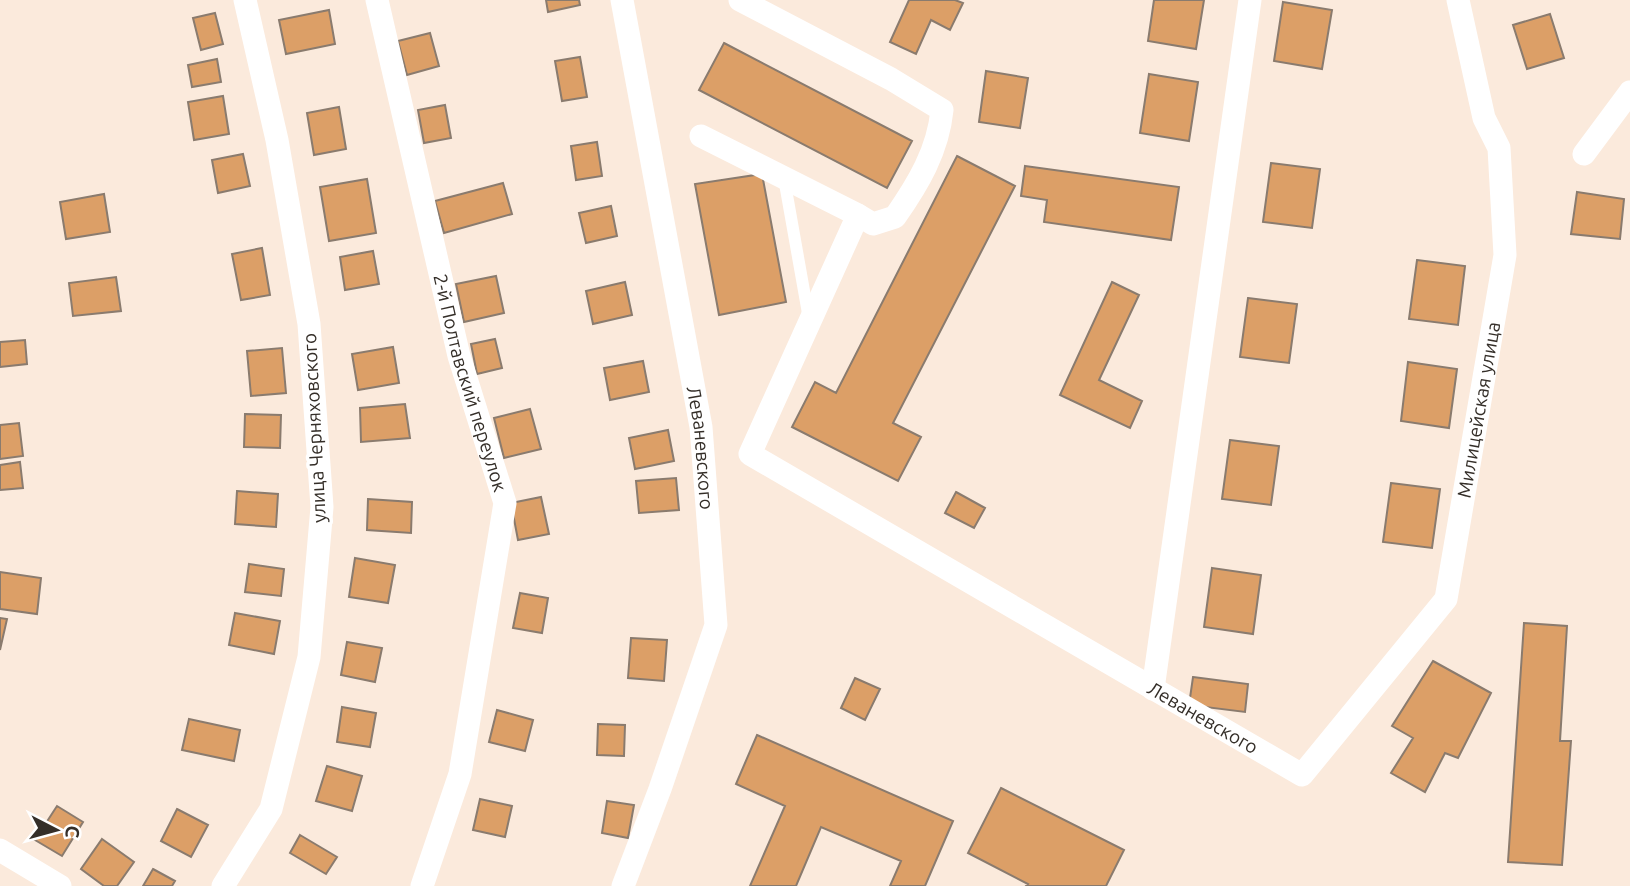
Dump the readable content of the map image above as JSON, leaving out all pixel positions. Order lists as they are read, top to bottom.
{
  "streets": {
    "street": [
      "2-й Полтавский переулок",
      "Милицейская улица",
      "улица Черняховского",
      "Леваневского"
    ]
  },
  "crossings": [
    ["Милицейская улица", "Леваневского"]
  ],
  "north": "right"
}
